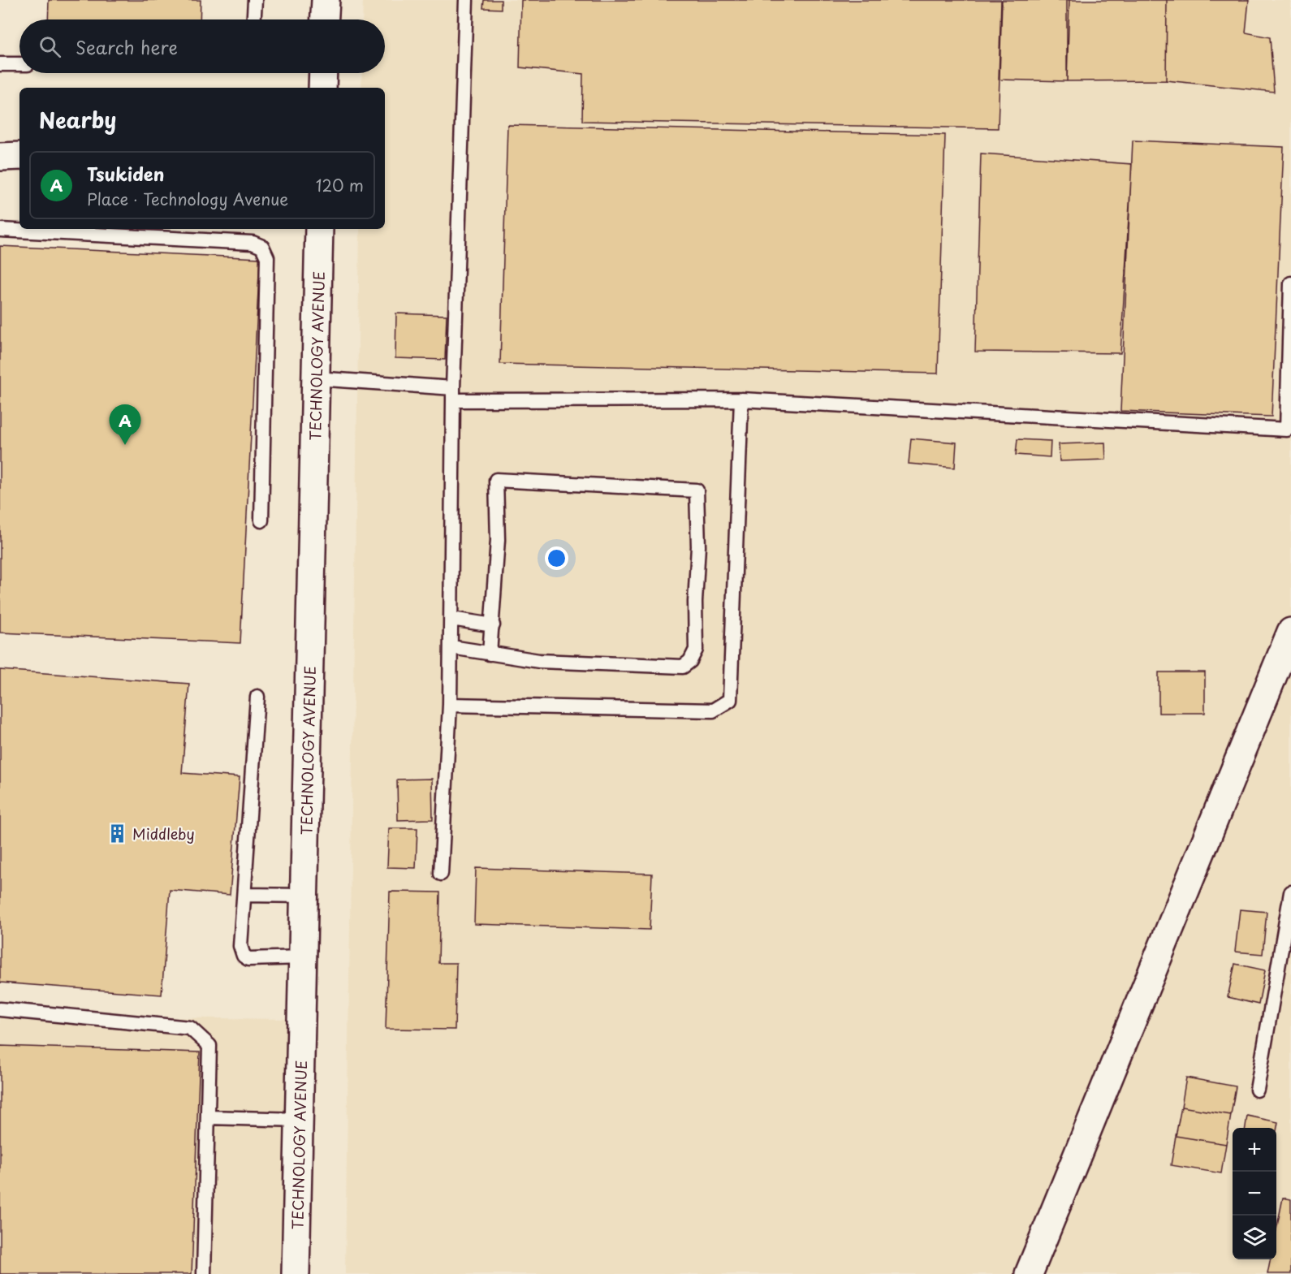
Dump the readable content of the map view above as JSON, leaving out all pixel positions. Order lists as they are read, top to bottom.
{
  "streets": {
    "street": ["TECHNOLOGY AVENUE"]
  },
  "places": {
    "building": ["Middleby"]
  },
  "page": {
    "search": "Search here",
    "heading": "Nearby",
    "list": [
      {
        "mark": "A",
        "name": "Tsukiden",
        "note": "Place · Technology Avenue",
        "value": "120 m"
      }
    ],
    "pins": "A",
    "map_buttons": ["+", "−"]
  }
}
